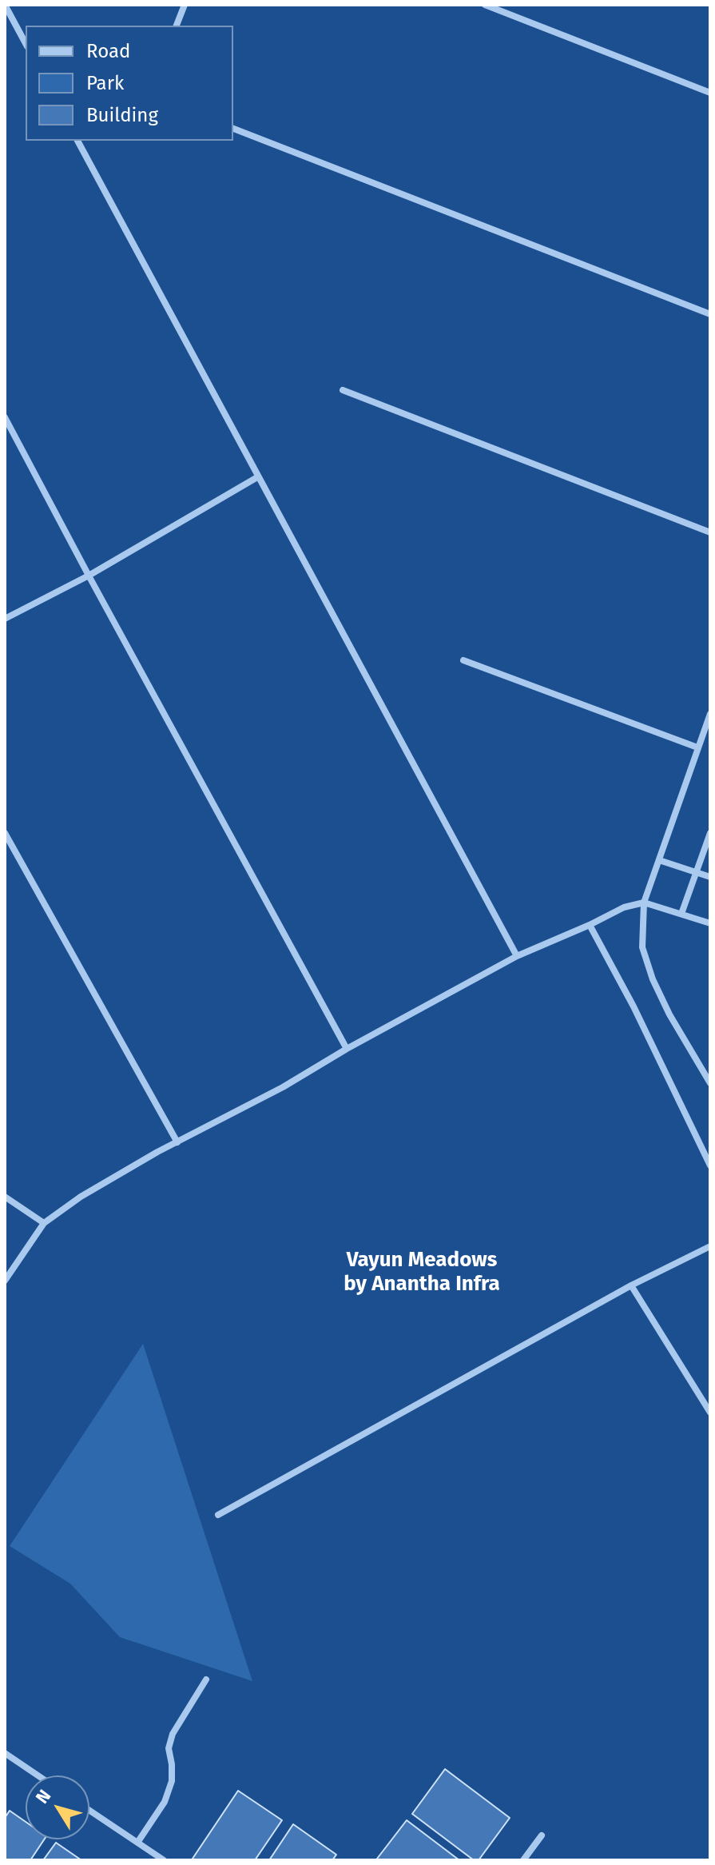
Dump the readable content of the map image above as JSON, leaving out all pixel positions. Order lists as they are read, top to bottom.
{
  "districts": ["Vayun Meadows by Anantha Infra"],
  "legend": ["Road", "Park", "Building"],
  "north": "top left"
}
